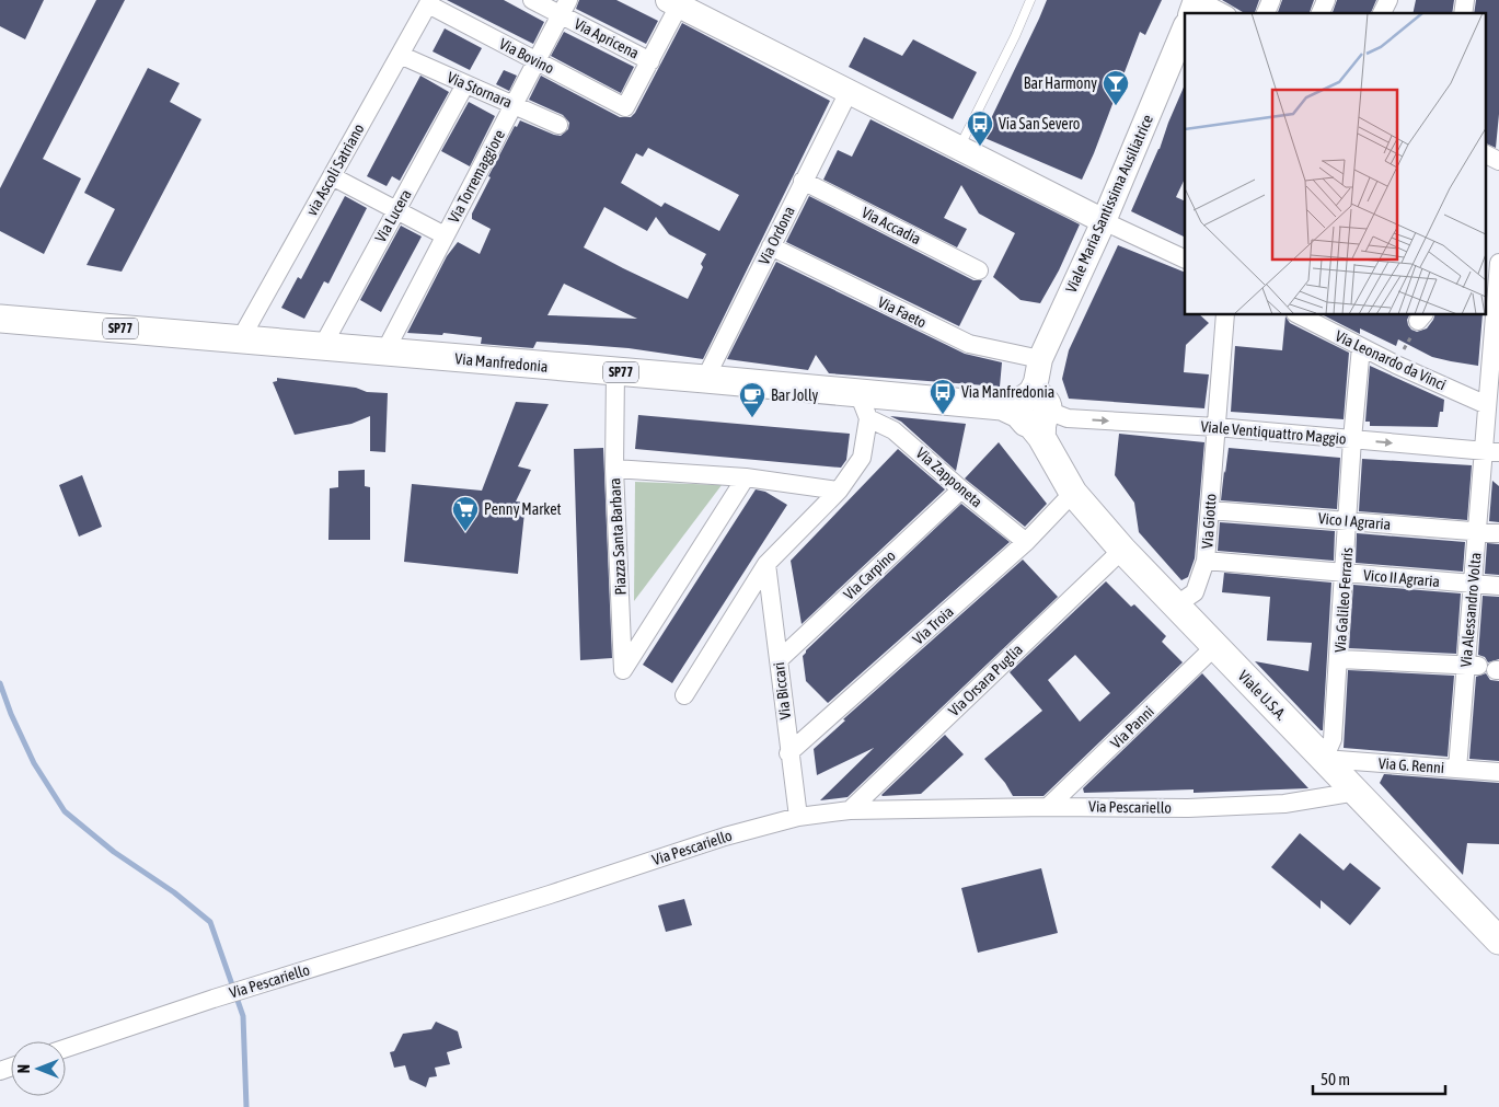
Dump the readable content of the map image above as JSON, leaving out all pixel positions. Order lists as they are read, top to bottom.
{
  "streets": {
    "main road": ["SP77", "Via Manfredonia", "Viale U.S.A."],
    "street": [
      "Via Apricena",
      "Via Bovino",
      "Via Stornara",
      "via Ascoli Satriano",
      "Via Torremaggiore",
      "Viale Maria Santissima Ausiliatrice",
      "Via Lucera",
      "Via Accadia",
      "Via Ordona",
      "Via Faeto",
      "Via Leonardo da Vinci",
      "Viale Ventiquattro Maggio",
      "Via Zapponeta",
      "Via Giotto",
      "Vico I Agraria",
      "Piazza Santa Barbara",
      "Via Carpino",
      "Vico II Agraria",
      "Via Galileo Ferraris",
      "Via Alessandro Volta",
      "Via Troia",
      "Via Orsara Puglia",
      "Via Biccari",
      "Via Panni",
      "Via G. Renni",
      "Via Pescariello"
    ]
  },
  "crossings": [
    ["Via Apricena", "Via Bovino"],
    ["Via Apricena", "Via Torremaggiore"],
    ["Via Bovino", "via Ascoli Satriano"],
    ["Via Bovino", "Via Torremaggiore"],
    ["Via Stornara", "via Ascoli Satriano"],
    ["Via Stornara", "Via Torremaggiore"],
    ["Via Stornara", "Via Lucera"],
    ["via Ascoli Satriano", "Via Manfredonia"],
    ["Via Torremaggiore", "Via Manfredonia"],
    ["Viale Maria Santissima Ausiliatrice", "Via Faeto"],
    ["Viale Maria Santissima Ausiliatrice", "Via Manfredonia"],
    ["Viale Maria Santissima Ausiliatrice", "Viale Ventiquattro Maggio"],
    ["Viale Maria Santissima Ausiliatrice", "Viale U.S.A."],
    ["Via Lucera", "Via Manfredonia"],
    ["Via Accadia", "Via Ordona"],
    ["Via Ordona", "Via Faeto"],
    ["Via Ordona", "Via Manfredonia"],
    ["Via Faeto", "Via Manfredonia"],
    ["Via Faeto", "Viale Ventiquattro Maggio"],
    ["Via Faeto", "Viale U.S.A."],
    ["Via Leonardo da Vinci", "Via Galileo Ferraris"],
    ["Via Leonardo da Vinci", "Via Alessandro Volta"],
    ["Via Manfredonia", "Viale Ventiquattro Maggio"],
    ["Via Manfredonia", "Viale U.S.A."],
    ["Viale Ventiquattro Maggio", "Via Giotto"],
    ["Viale Ventiquattro Maggio", "Via Galileo Ferraris"],
    ["Viale Ventiquattro Maggio", "Via Alessandro Volta"],
    ["Viale Ventiquattro Maggio", "Viale U.S.A."],
    ["Via Zapponeta", "Via Carpino"],
    ["Via Zapponeta", "Via Troia"],
    ["Via Giotto", "Vico I Agraria"],
    ["Via Giotto", "Vico II Agraria"],
    ["Via Giotto", "Viale U.S.A."],
    ["Vico I Agraria", "Via Galileo Ferraris"],
    ["Vico I Agraria", "Via Alessandro Volta"],
    ["Via Carpino", "Via Biccari"],
    ["Vico II Agraria", "Via Galileo Ferraris"],
    ["Vico II Agraria", "Via Alessandro Volta"],
    ["Via Galileo Ferraris", "Viale U.S.A."],
    ["Via Galileo Ferraris", "Via G. Renni"],
    ["Via Alessandro Volta", "Via G. Renni"],
    ["Via Troia", "Via Biccari"],
    ["Via Troia", "Viale U.S.A."],
    ["Via Orsara Puglia", "Viale U.S.A."],
    ["Via Orsara Puglia", "Via Pescariello"],
    ["Via Biccari", "Via Pescariello"],
    ["Viale U.S.A.", "Via Panni"],
    ["Viale U.S.A.", "Via G. Renni"],
    ["Viale U.S.A.", "Via Pescariello"],
    ["Via Panni", "Via Pescariello"]
  ],
  "one_way": ["Viale Ventiquattro Maggio"],
  "places": {
    "bar": ["Bar Harmony"],
    "bus stop": ["Via San Severo", "Via Manfredonia"],
    "cafe": ["Bar Jolly"],
    "supermarket": ["Penny Market"]
  },
  "scale_bar": "50 m",
  "north": "left"
}
